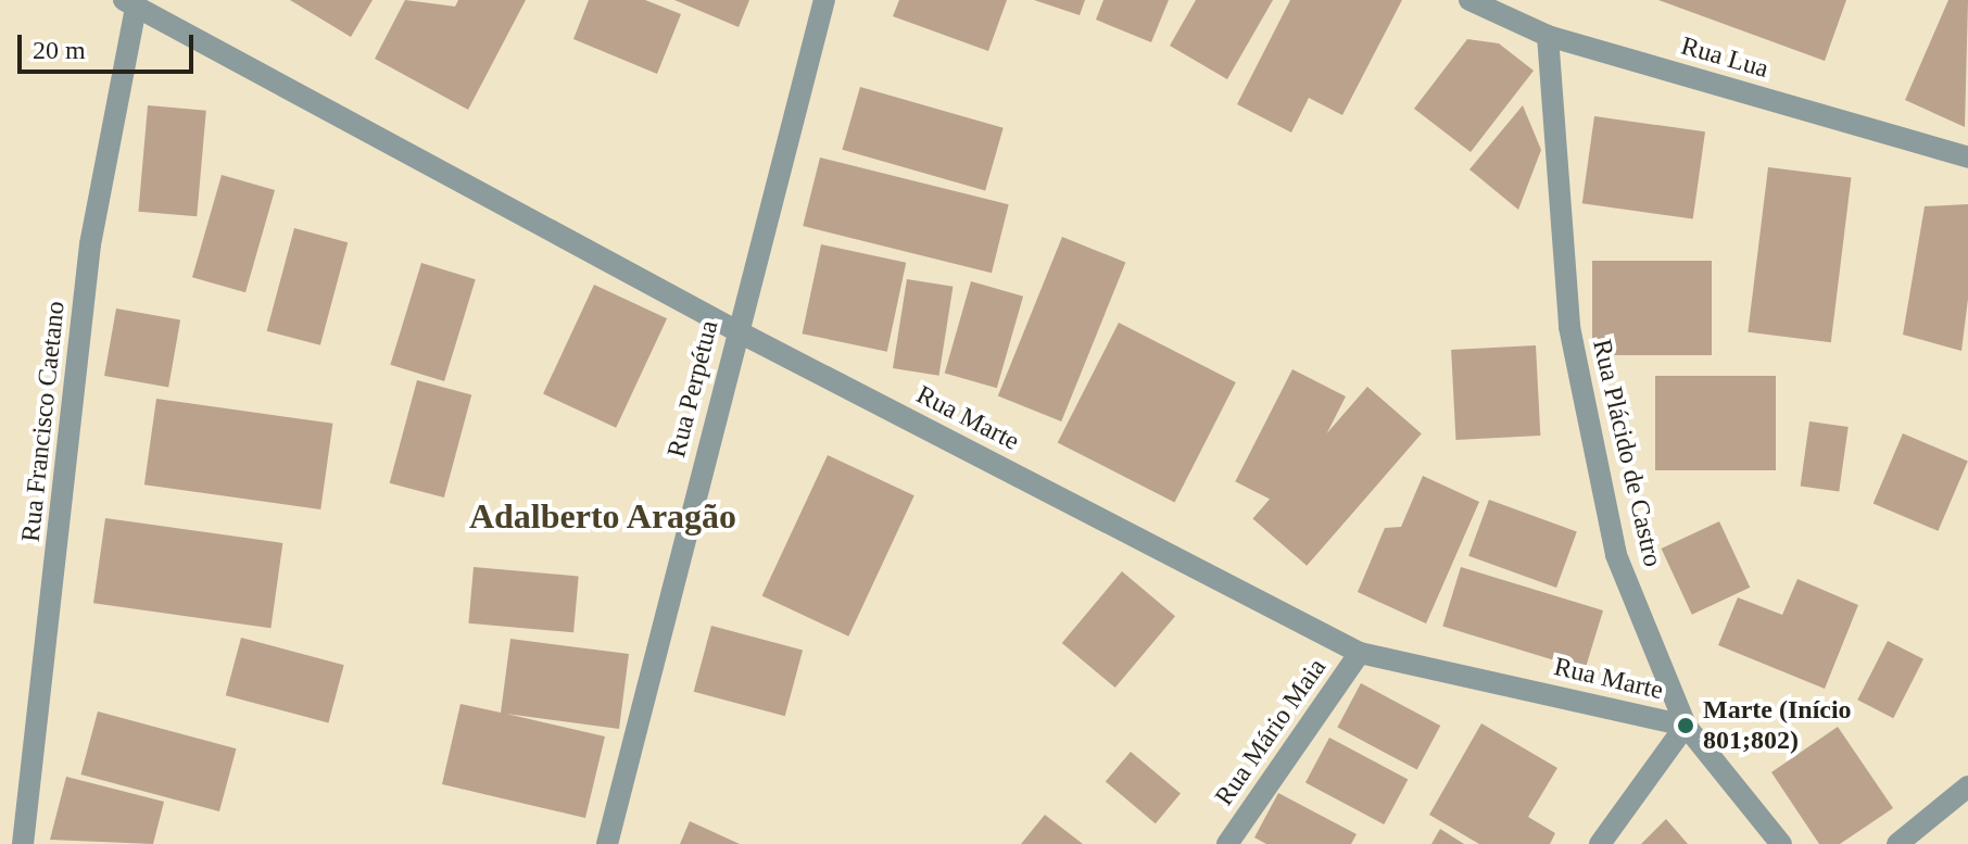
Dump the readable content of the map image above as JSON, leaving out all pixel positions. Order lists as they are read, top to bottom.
{
  "streets": {
    "street": [
      "Rua Lua",
      "Rua Perpétua",
      "Rua Marte",
      "Rua Francisco Caetano",
      "Rua Plácido de Castro",
      "Rua Mário Maia"
    ]
  },
  "crossings": [
    ["Rua Lua", "Rua Plácido de Castro"],
    ["Rua Perpétua", "Rua Marte"],
    ["Rua Marte", "Rua Francisco Caetano"],
    ["Rua Marte", "Rua Plácido de Castro"],
    ["Rua Marte", "Rua Mário Maia"]
  ],
  "districts": ["Adalberto Aragão"],
  "places": ["Marte (Início 801;802)"],
  "scale_bar": "20 m"
}
